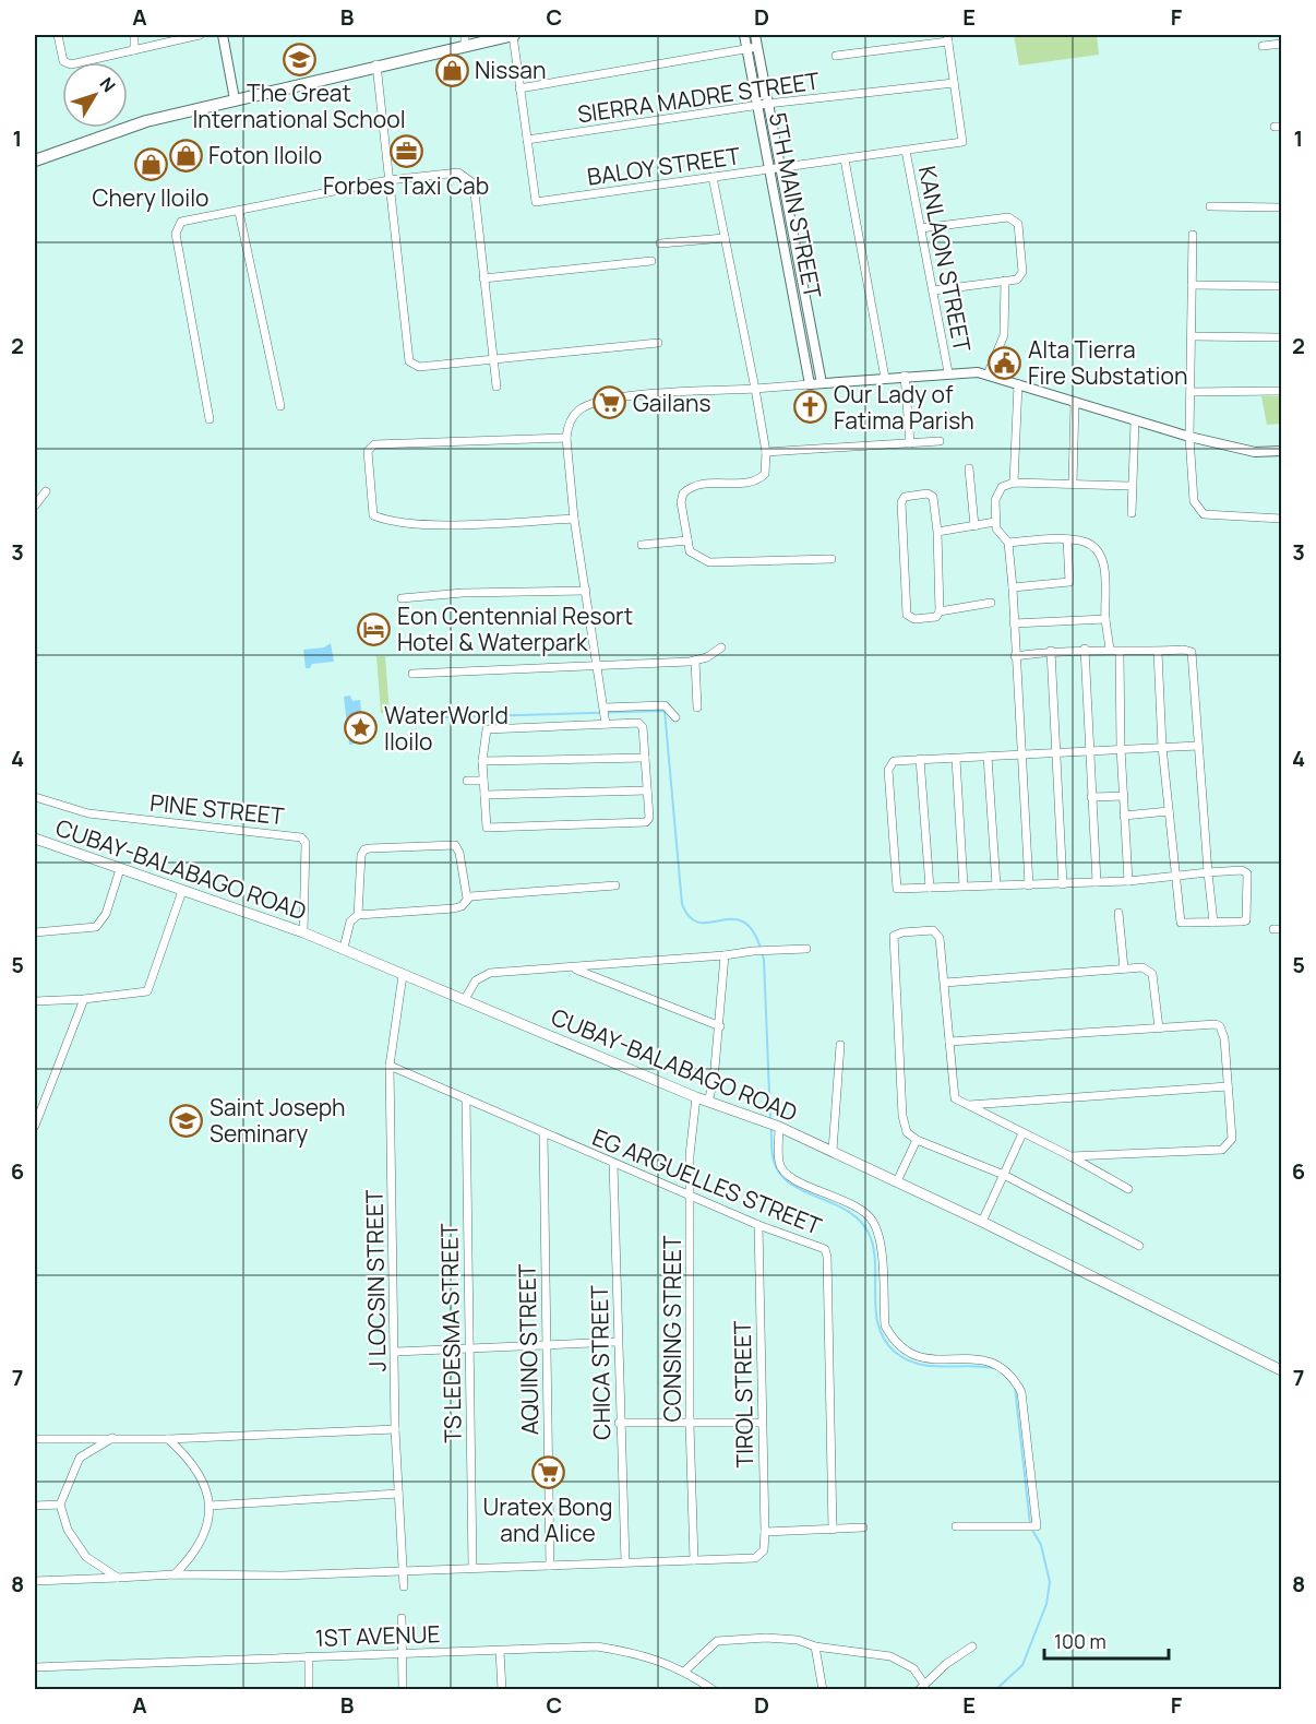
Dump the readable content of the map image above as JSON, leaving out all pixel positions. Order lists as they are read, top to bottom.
{
  "streets": {
    "main road": ["CUBAY-BALABAGO ROAD"],
    "street": [
      "SIERRA MADRE STREET",
      "BALOY STREET",
      "5TH MAIN STREET",
      "KANLAON STREET",
      "PINE STREET",
      "EG ARGUELLES STREET",
      "J LOCSIN STREET",
      "CONSING STREET",
      "TS LEDESMA STREET",
      "AQUINO STREET",
      "CHICA STREET",
      "TIROL STREET",
      "1ST AVENUE"
    ]
  },
  "crossings": [
    ["SIERRA MADRE STREET", "BALOY STREET"],
    ["SIERRA MADRE STREET", "5TH MAIN STREET"],
    ["BALOY STREET", "5TH MAIN STREET"],
    ["BALOY STREET", "KANLAON STREET"],
    ["PINE STREET", "CUBAY-BALABAGO ROAD"],
    ["CUBAY-BALABAGO ROAD", "J LOCSIN STREET"],
    ["CUBAY-BALABAGO ROAD", "CONSING STREET"],
    ["EG ARGUELLES STREET", "J LOCSIN STREET"],
    ["EG ARGUELLES STREET", "CONSING STREET"],
    ["EG ARGUELLES STREET", "TS LEDESMA STREET"],
    ["EG ARGUELLES STREET", "AQUINO STREET"],
    ["EG ARGUELLES STREET", "CHICA STREET"],
    ["EG ARGUELLES STREET", "TIROL STREET"],
    ["CONSING STREET", "TIROL STREET"]
  ],
  "places": {
    "school or university": ["The Great International School", "Saint Joseph Seminary"],
    "shop": ["Nissan", "Foton Iloilo", "Chery Iloilo"],
    "office": ["Forbes Taxi Cab"],
    "public building": ["Alta Tierra Fire Substation"],
    "supermarket": ["Gailans", "Uratex Bong and Alice"],
    "church": ["Our Lady of Fatima Parish"],
    "hotel": ["Eon Centennial Resort Hotel & Waterpark"],
    "place": ["WaterWorld Iloilo"]
  },
  "scale_bar": "100 m",
  "north": "top right",
  "grid": {
    "columns": [
      "A",
      "B",
      "C",
      "D",
      "E",
      "F"
    ],
    "rows": [
      "1",
      "2",
      "3",
      "4",
      "5",
      "6",
      "7",
      "8"
    ]
  }
}
